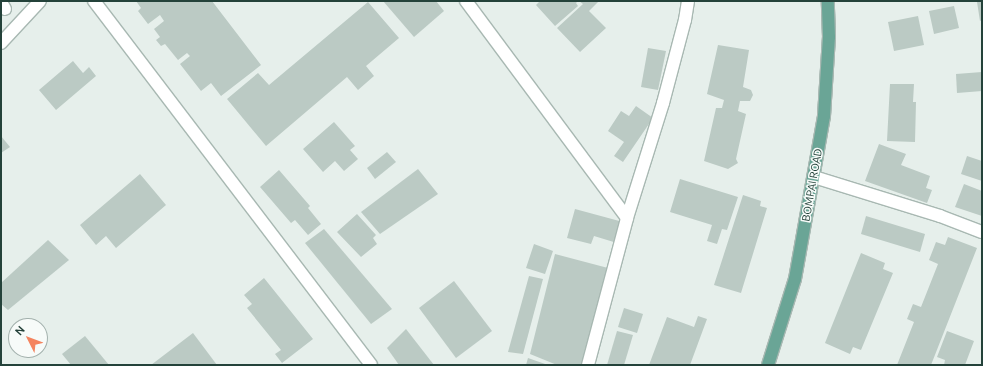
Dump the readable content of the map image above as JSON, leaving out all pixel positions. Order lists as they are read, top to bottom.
{
  "streets": {
    "main road": ["BOMPAI ROAD"]
  },
  "north": "top left"
}
